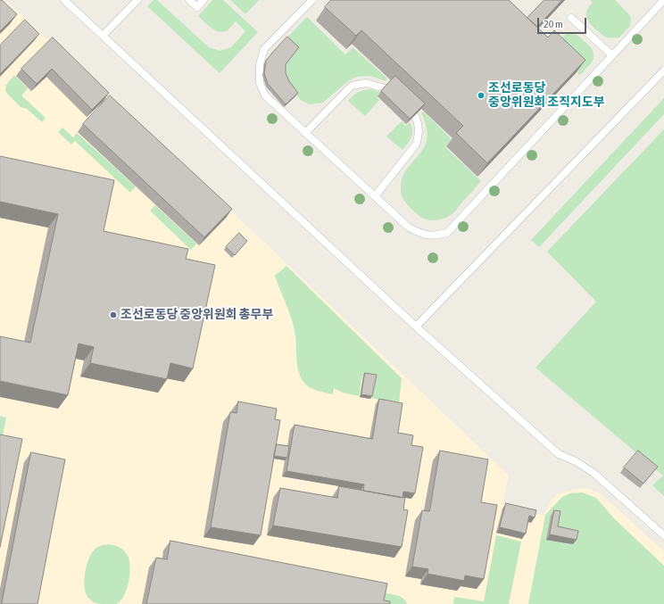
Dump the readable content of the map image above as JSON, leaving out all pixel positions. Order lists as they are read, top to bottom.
{
  "places": ["조선로동당 중앙위원회 조직지도부", "조선로동당 중앙위원회 총무부"],
  "scale_bar": "20 m"
}
